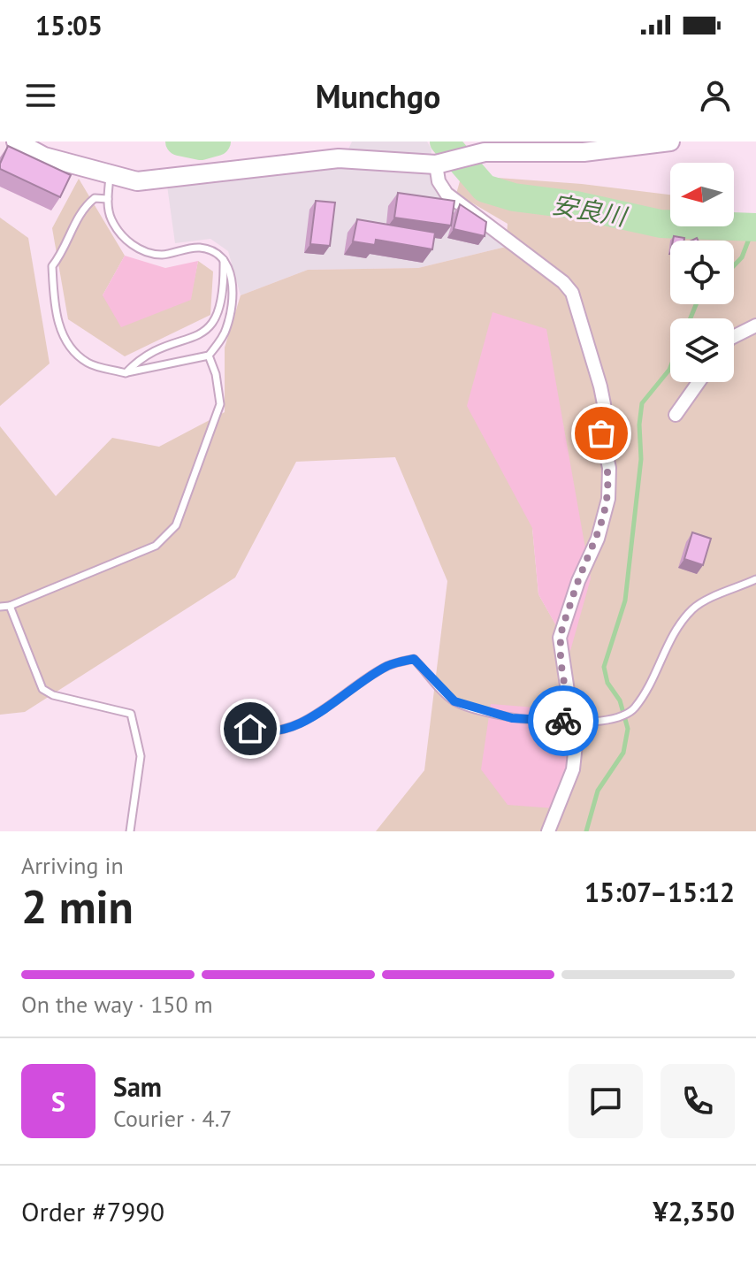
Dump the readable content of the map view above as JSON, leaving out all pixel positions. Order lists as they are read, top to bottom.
{
  "water": ["安良川"],
  "north": "left",
  "page": {
    "status": "15:05",
    "header": "Munchgo",
    "heading": ["2 min", "Arriving in", "15:07–15:12"],
    "panel": [
      "Sam",
      "Courier · 4.7",
      "Order #7990",
      "¥2,350"
    ],
    "bar": "On the way · 150 m",
    "round": "S"
  }
}
